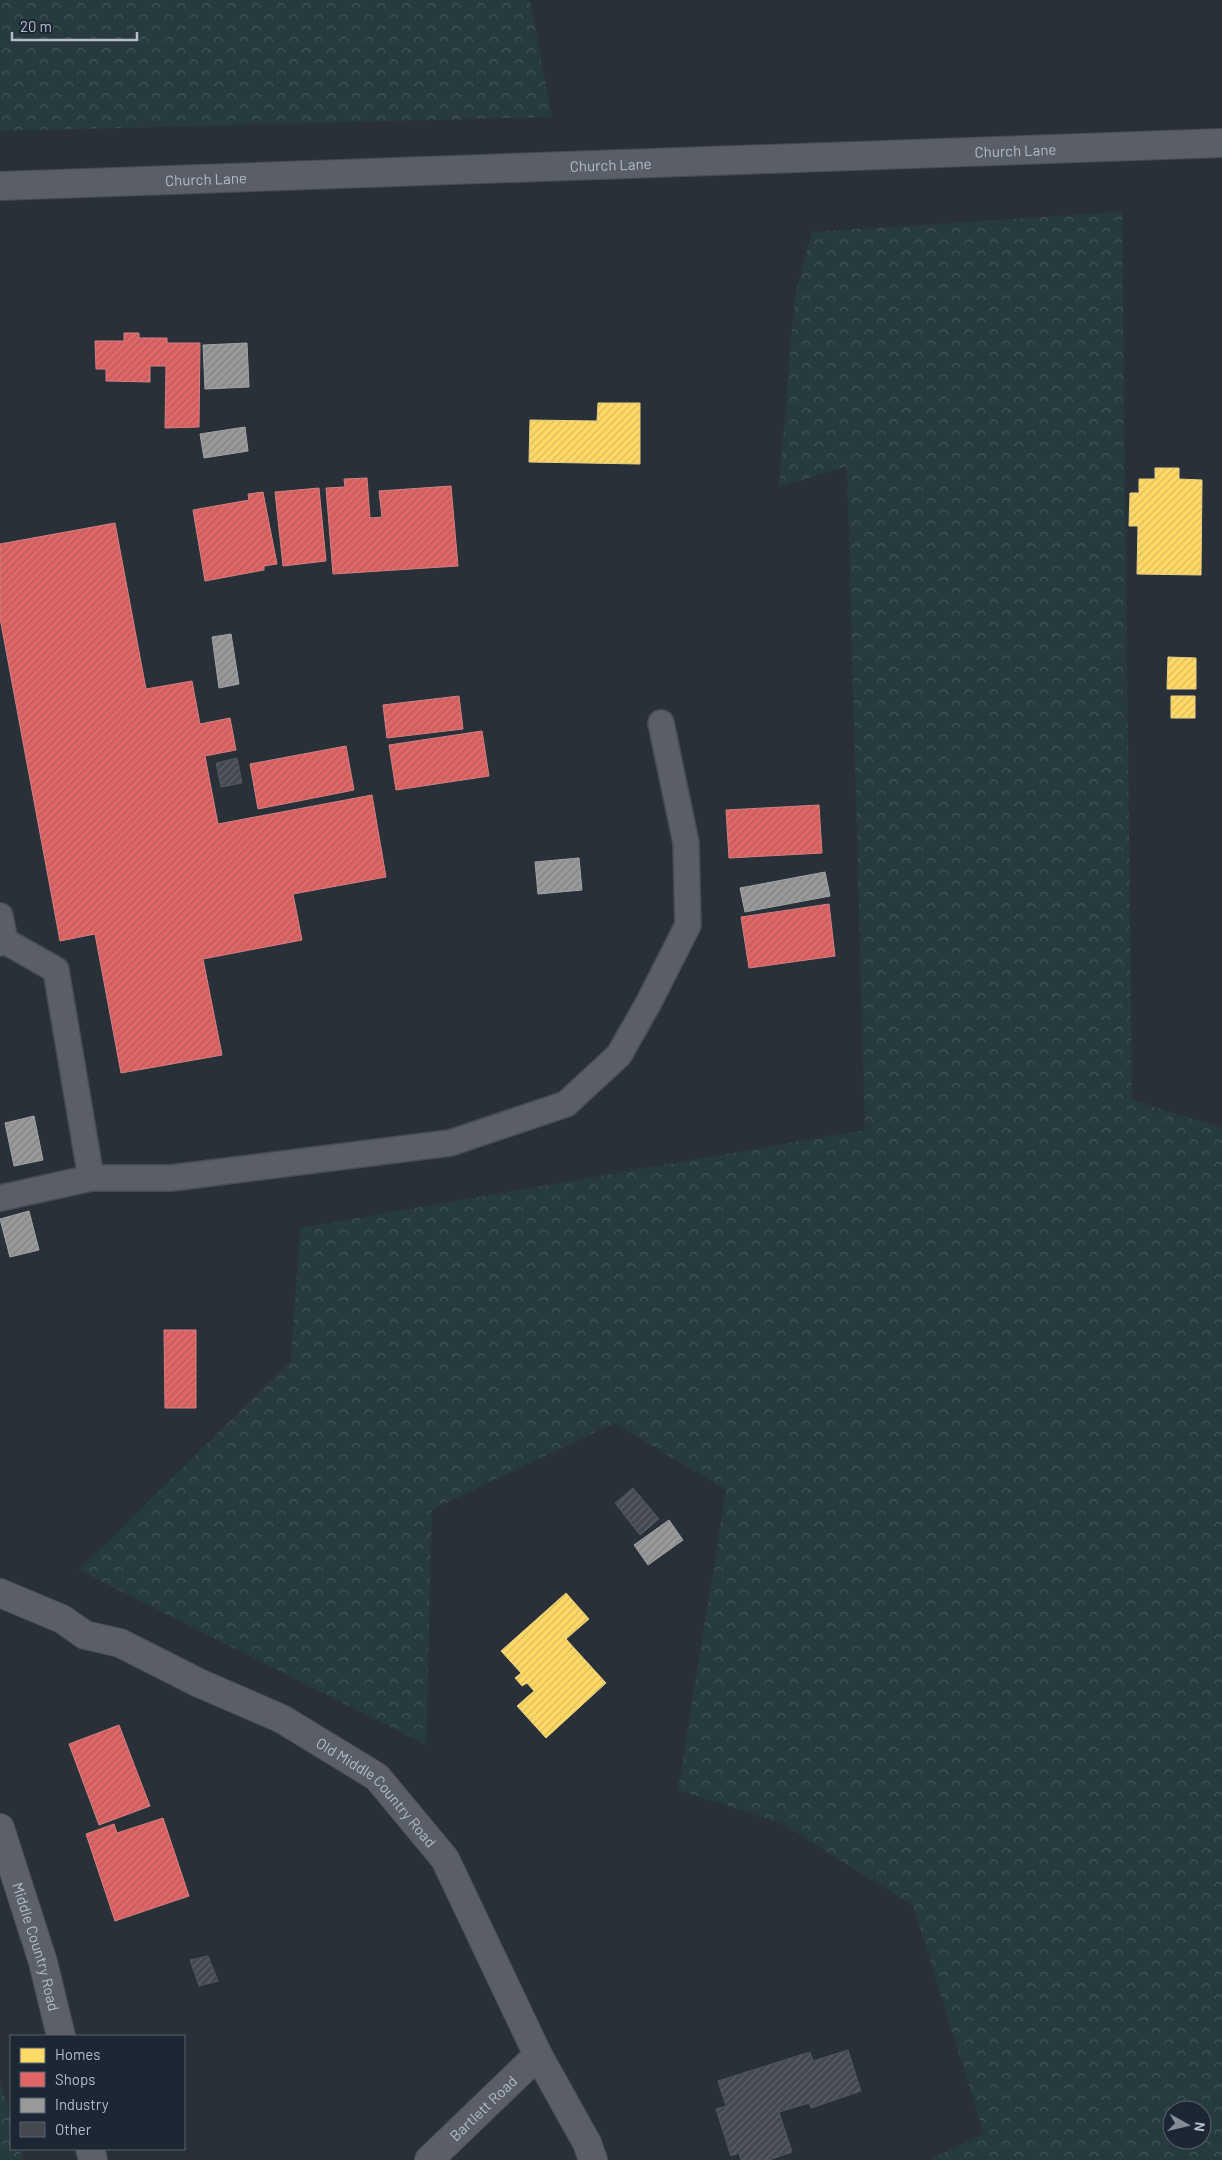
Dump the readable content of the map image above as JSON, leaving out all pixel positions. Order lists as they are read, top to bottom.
{
  "streets": {
    "main road": ["Middle Country Road"],
    "street": ["Church Lane", "Old Middle Country Road", "Bartlett Road"]
  },
  "crossings": [
    ["Old Middle Country Road", "Bartlett Road"]
  ],
  "legend": [
    "Homes",
    "Shops",
    "Industry",
    "Other"
  ],
  "scale_bar": "20 m",
  "north": "right"
}
